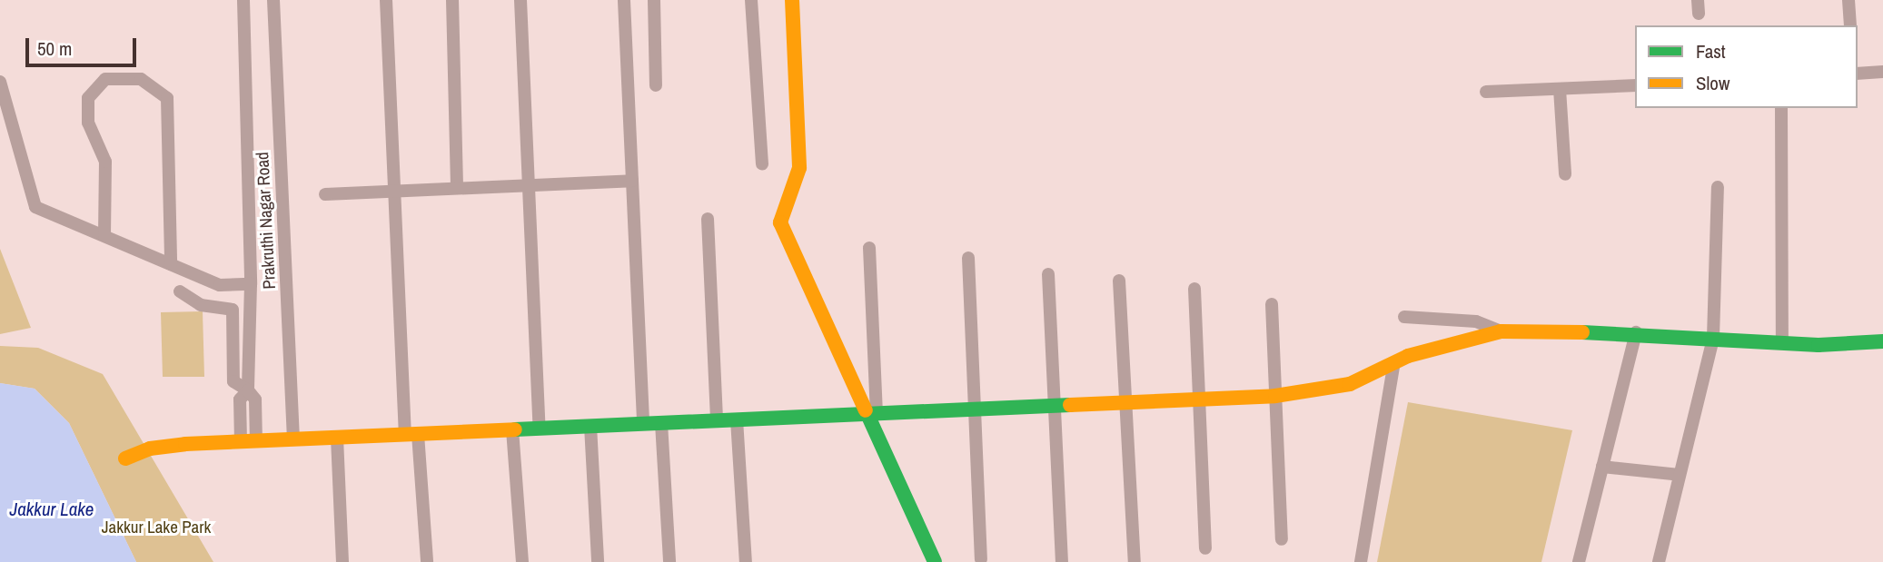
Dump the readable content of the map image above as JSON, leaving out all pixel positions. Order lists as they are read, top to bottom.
{
  "streets": {
    "street": ["Prakruthi Nagar Road"]
  },
  "water": ["Jakkur Lake"],
  "parks": ["Jakkur Lake Park"],
  "legend": ["Fast", "Slow"],
  "scale_bar": "50 m"
}
